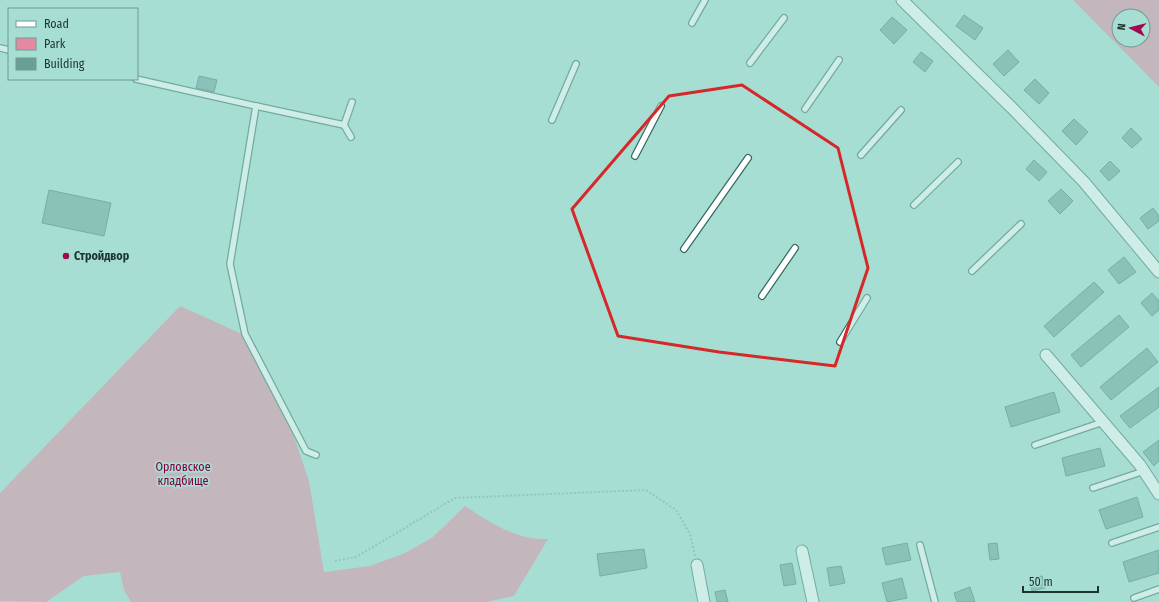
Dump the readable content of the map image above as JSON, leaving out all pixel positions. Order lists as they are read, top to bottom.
{
  "parks": ["Орловское кладбище"],
  "places": ["Стройдвор"],
  "legend": ["Road", "Park", "Building"],
  "scale_bar": "50 m",
  "north": "left"
}
